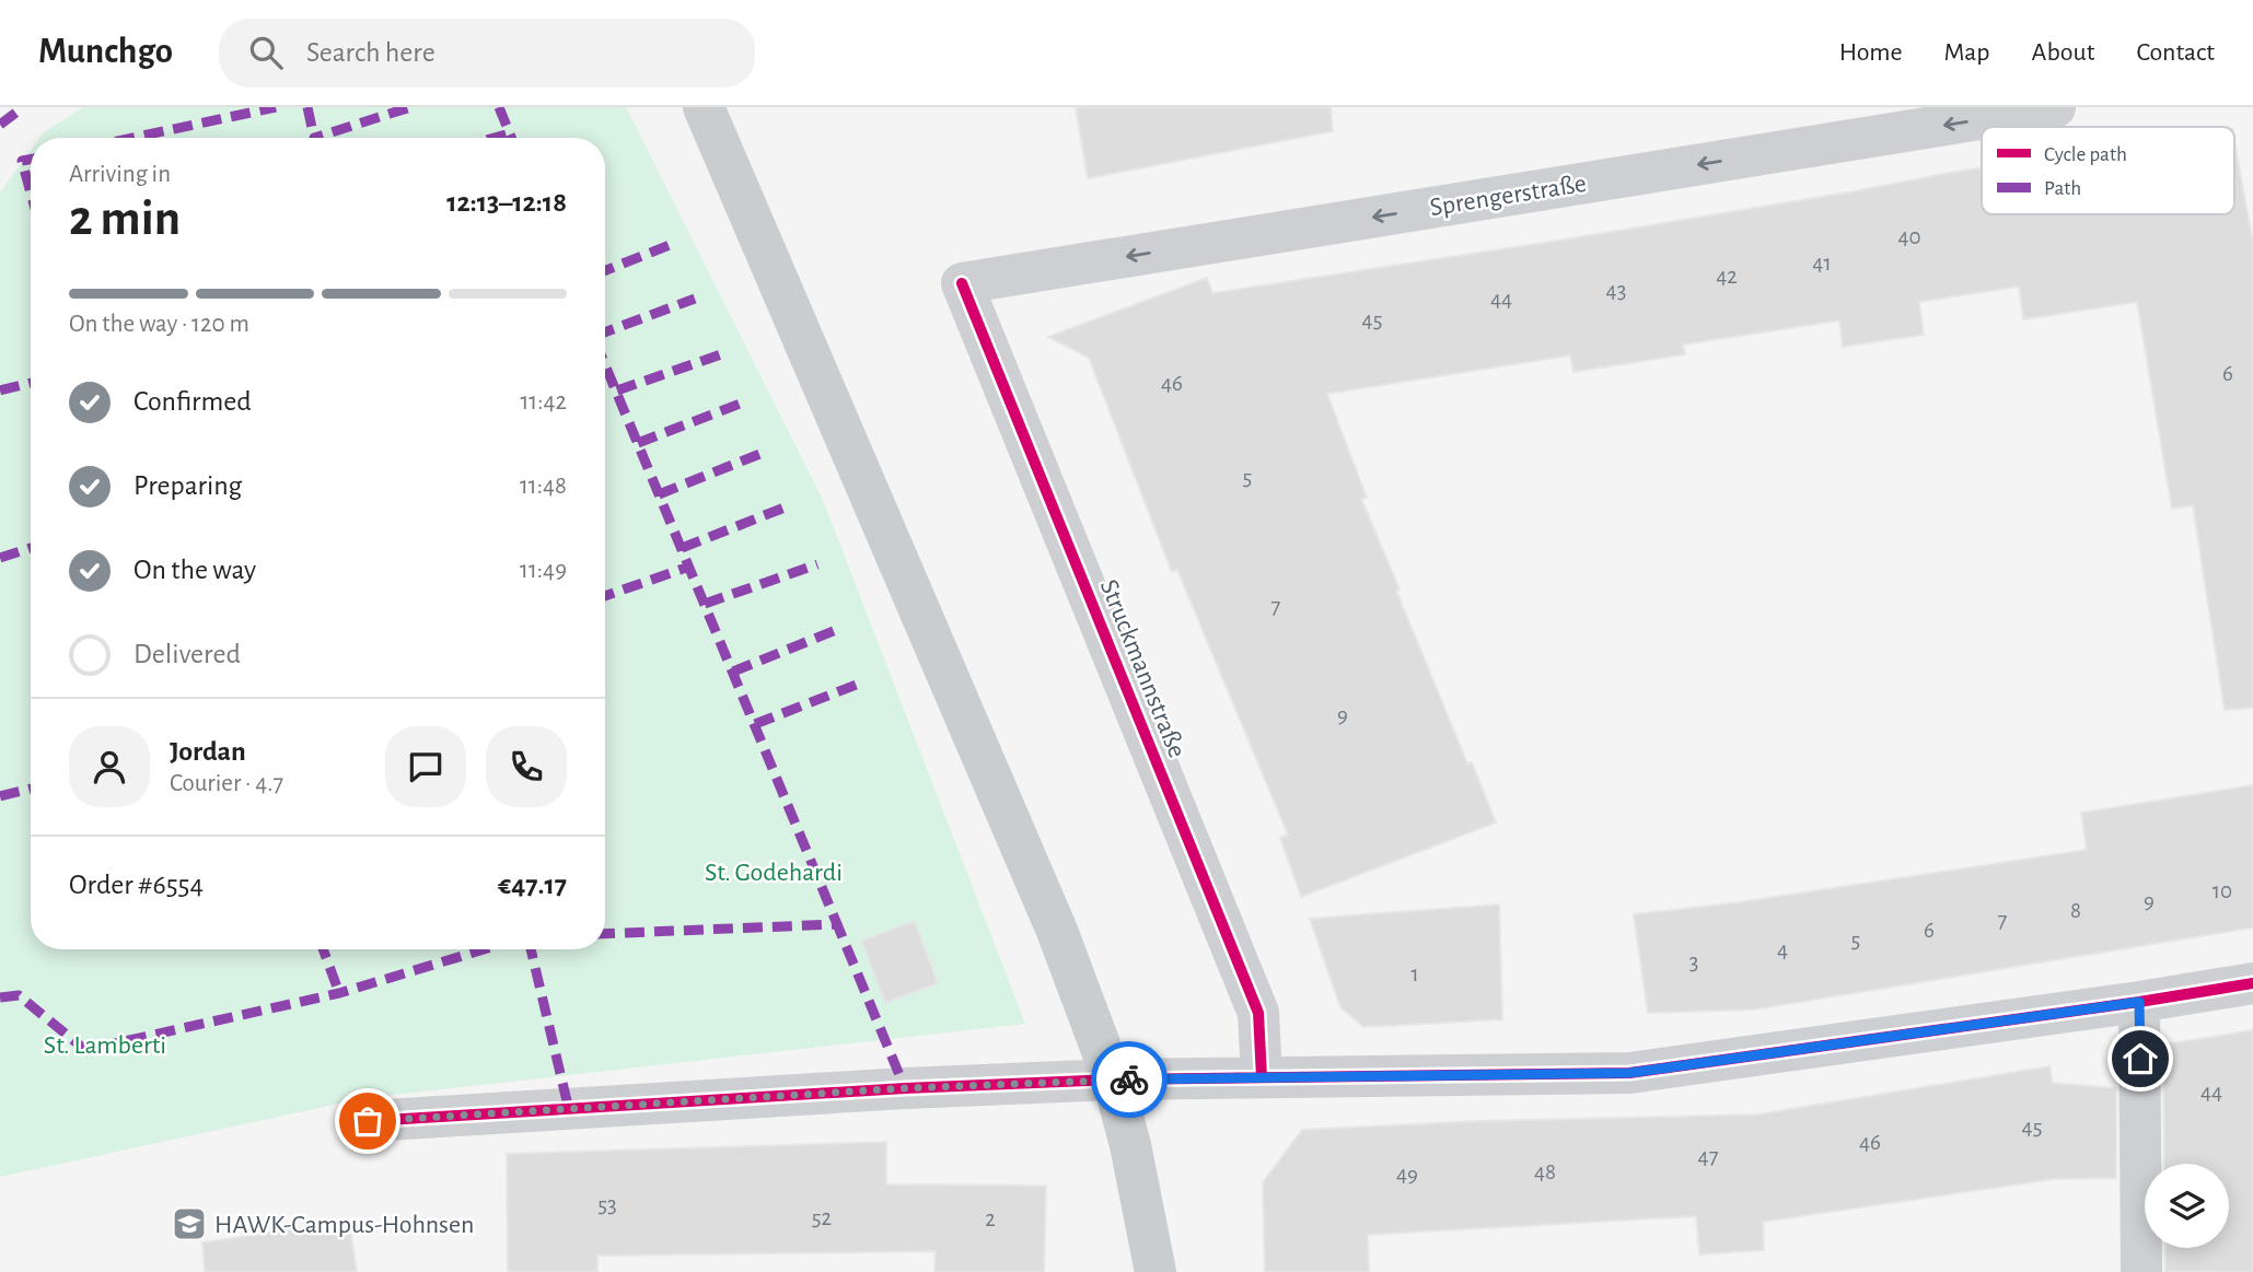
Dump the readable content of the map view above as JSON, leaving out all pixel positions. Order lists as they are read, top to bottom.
{
  "streets": {
    "street": ["Sprengerstraße", "Struckmannstraße"]
  },
  "crossings": [
    ["Sprengerstraße", "Struckmannstraße"]
  ],
  "one_way": ["Sprengerstraße"],
  "parks": ["St. Godehardi", "St. Lamberti"],
  "places": {
    "school or university": ["HAWK-Campus-Hohnsen"]
  },
  "house_numbers": [
    "40",
    "41",
    "42",
    "43",
    "44",
    "45",
    "6",
    "46",
    "5",
    "7",
    "9",
    "10",
    "9",
    "8",
    "7",
    "6",
    "5",
    "4",
    "3",
    "1",
    "44",
    "45",
    "46",
    "47",
    "48",
    "49",
    "53",
    "52",
    "2"
  ],
  "legend": ["Cycle path", "Path"],
  "page": {
    "header": "Munchgo",
    "search": "Search here",
    "nav": [
      "Home",
      "Map",
      "About",
      "Contact"
    ],
    "heading": ["2 min", "Arriving in", "12:13–12:18"],
    "panel": [
      "Jordan",
      "Courier · 4.7",
      "Order #6554",
      "€47.17"
    ],
    "bar": "On the way · 120 m",
    "list": [
      ["Confirmed", "11:42"],
      ["Preparing", "11:48"],
      ["On the way", "11:49"],
      "Delivered"
    ]
  }
}
